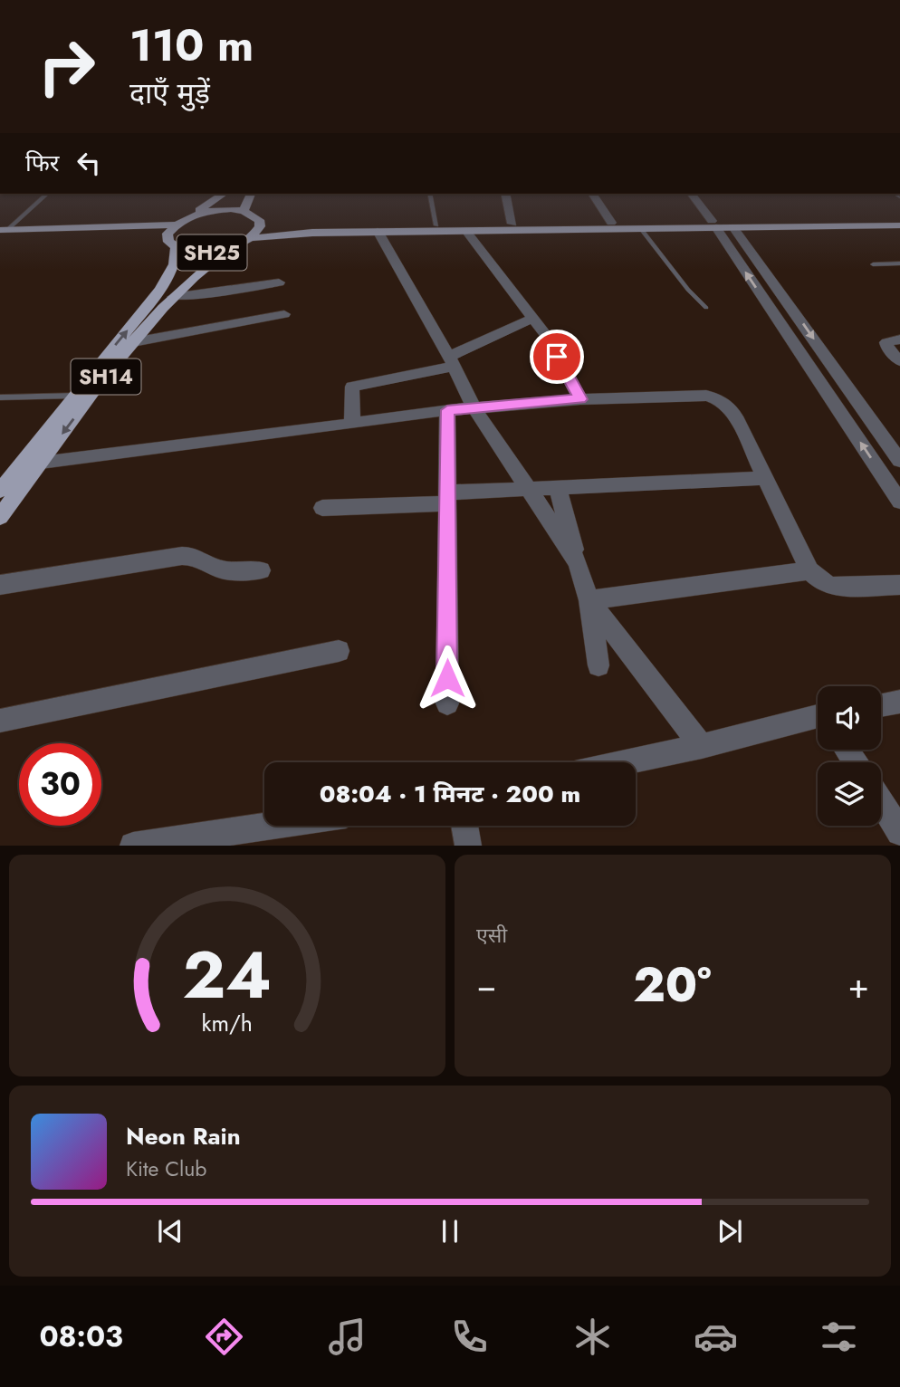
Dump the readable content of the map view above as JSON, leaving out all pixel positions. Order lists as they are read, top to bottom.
{
  "streets": {
    "main road": ["SH25", "SH14"]
  },
  "crossings": [
    ["SH25", "SH14"]
  ],
  "page": {
    "turn": ["110 m", "दाएँ मुड़ें"],
    "then": "फिर",
    "limit": "30",
    "trip": "08:04 · 1 मिनट · 200 m",
    "tile": "एसी",
    "heat": ["−", "20°", "+"],
    "song": ["Neon Rain", "Kite Club"],
    "tabs": "08:03",
    "gauge": ["24", "km/h"]
  }
}
